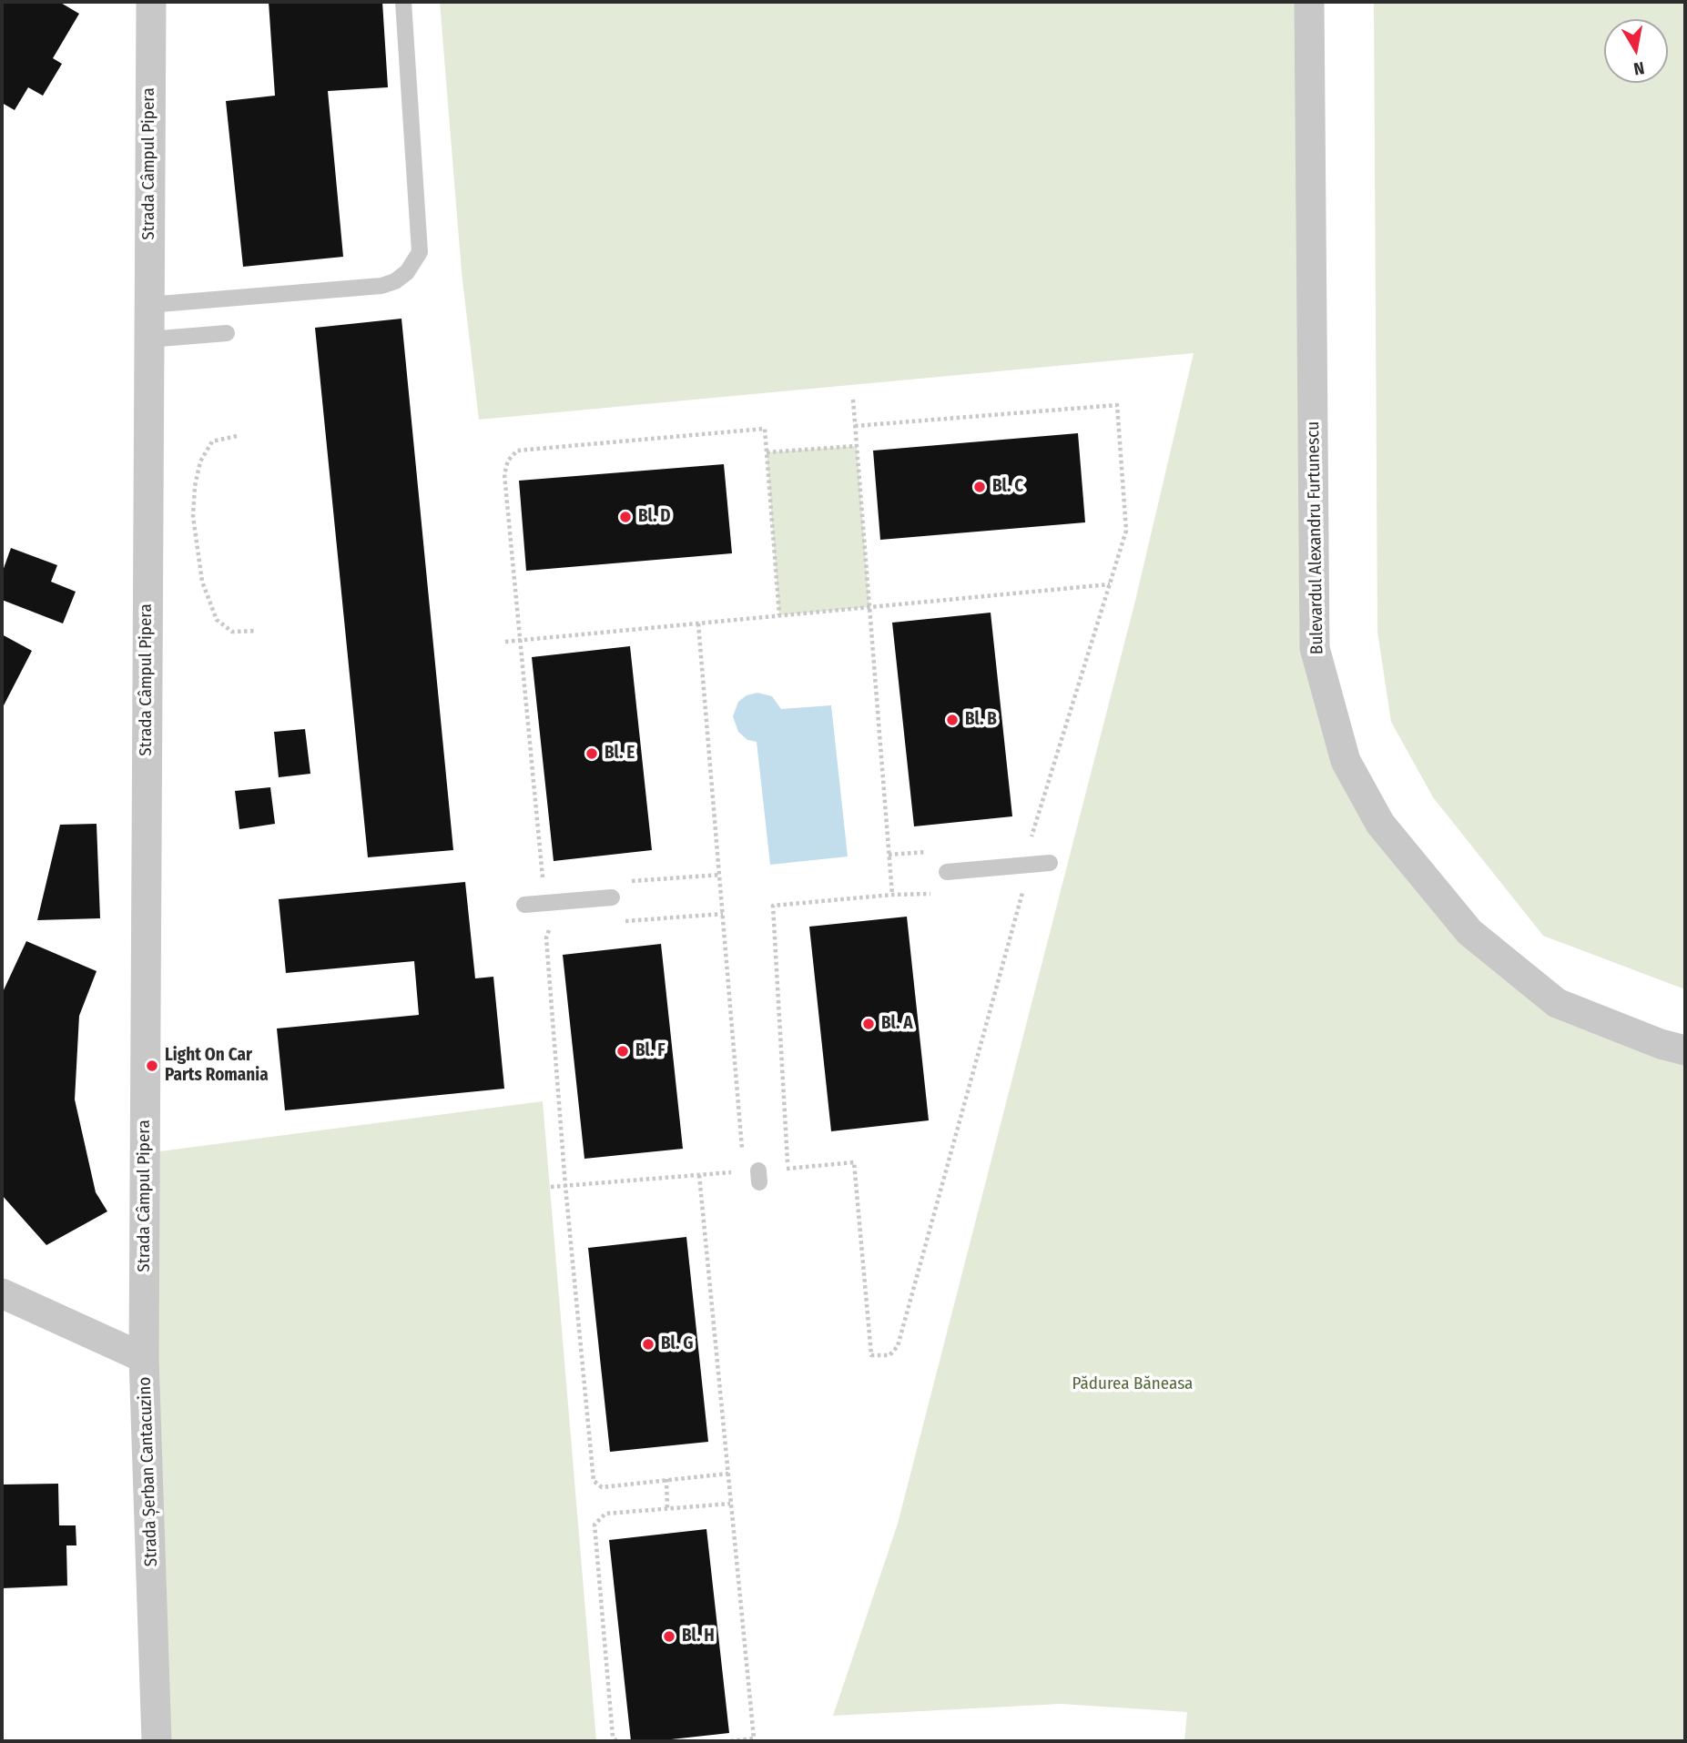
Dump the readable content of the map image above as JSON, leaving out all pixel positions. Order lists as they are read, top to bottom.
{
  "streets": {
    "street": ["Strada Câmpul Pipera", "Bulevardul Alexandru Furtunescu", "Strada Șerban Cantacuzino"]
  },
  "crossings": [
    ["Strada Câmpul Pipera", "Strada Șerban Cantacuzino"]
  ],
  "parks": ["Pădurea Băneasa"],
  "places": [
    "Bl. C",
    "Bl. D",
    "Bl. B",
    "Bl. E",
    "Bl. A",
    "Bl. F",
    "Light On Car Parts Romania",
    "Bl. G",
    "Bl. H"
  ],
  "north": "bottom"
}
